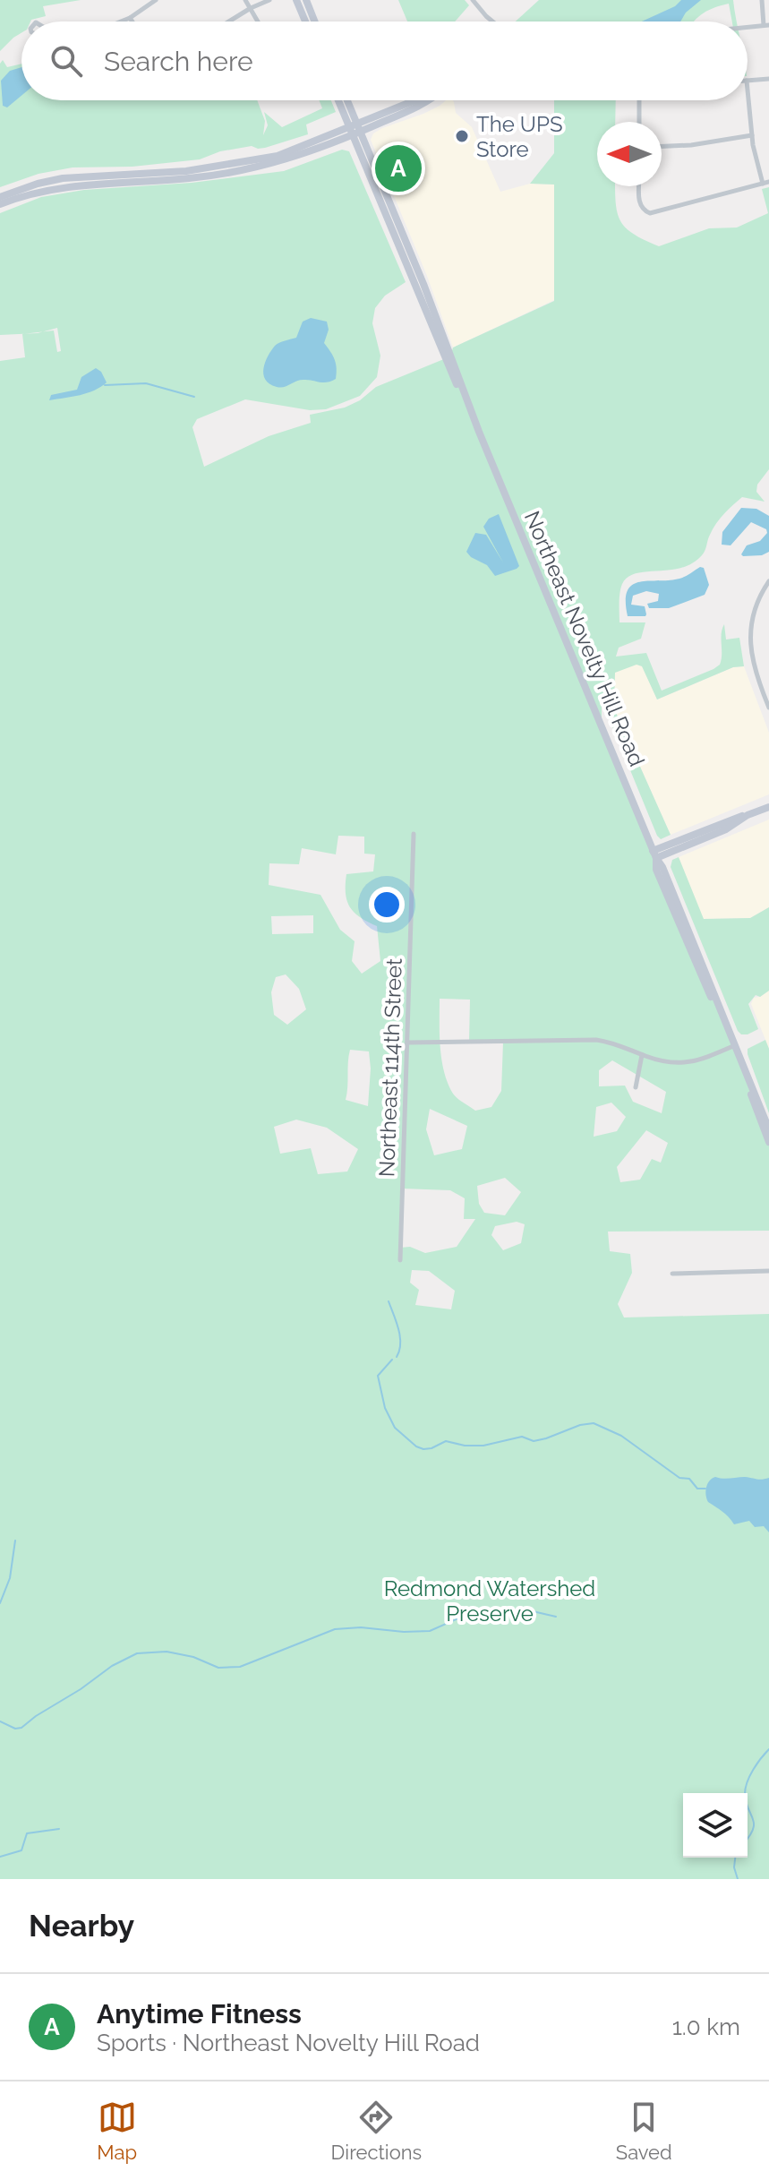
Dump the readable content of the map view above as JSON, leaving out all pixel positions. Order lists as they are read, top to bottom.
{
  "streets": {
    "main road": ["Northeast Novelty Hill Road"],
    "street": ["Northeast 114th Street"]
  },
  "parks": ["Redmond Watershed Preserve"],
  "places": ["The UPS Store"],
  "north": "left",
  "page": {
    "search": "Search here",
    "pins": "A",
    "heading": "Nearby",
    "list": [
      {
        "mark": "A",
        "name": "Anytime Fitness",
        "note": "Sports · Northeast Novelty Hill Road",
        "value": "1.0 km"
      }
    ],
    "nav": ["Map", "Directions", "Saved"]
  }
}
